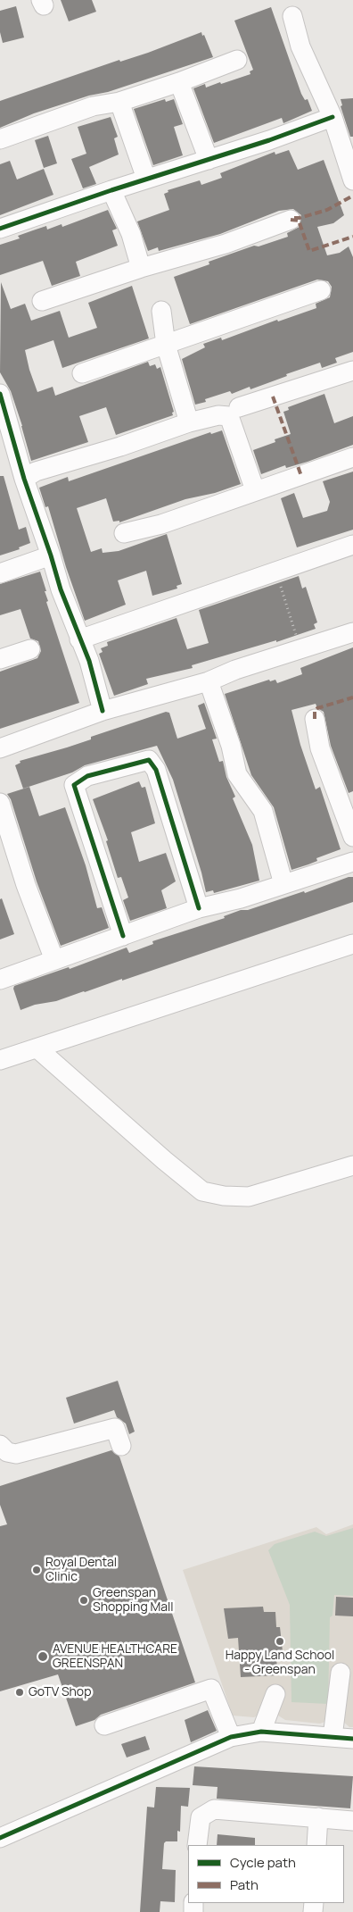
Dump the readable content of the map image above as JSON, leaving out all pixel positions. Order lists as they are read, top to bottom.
{
  "places": [
    "Royal Dental Clinic",
    "Greenspan Shopping Mall",
    "Happy Land School - Greenspan",
    "AVENUE HEALTHCARE GREENSPAN",
    "GoTV Shop"
  ],
  "legend": ["Cycle path", "Path"]
}
